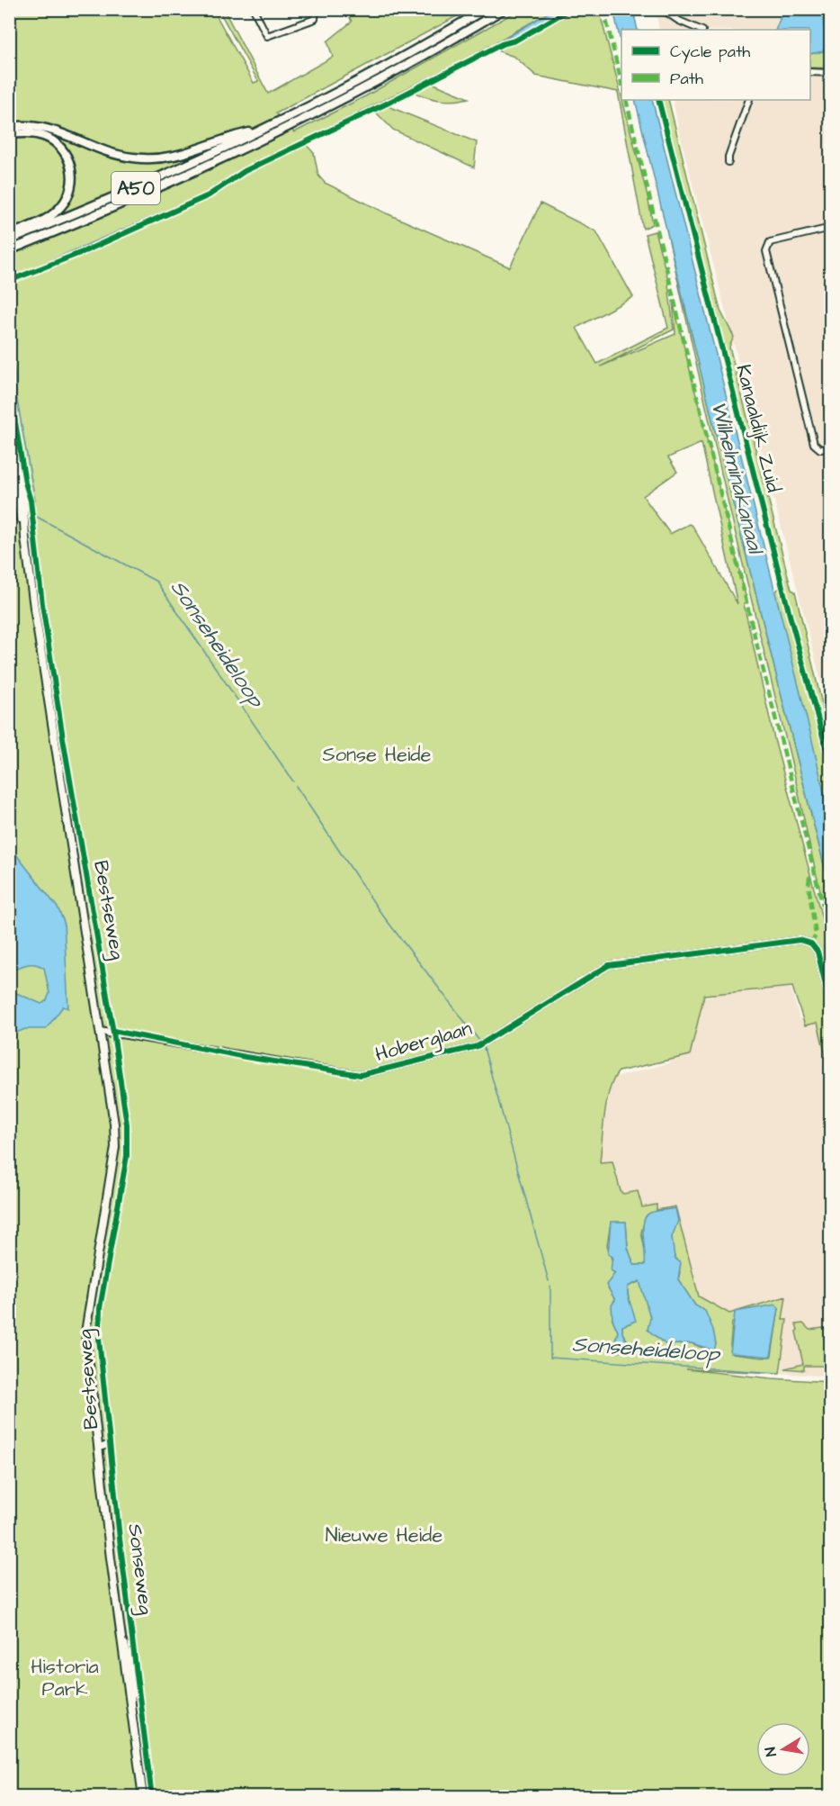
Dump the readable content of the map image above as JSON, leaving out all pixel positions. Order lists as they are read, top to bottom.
{
  "streets": {
    "highway": ["A50"],
    "main road": ["Bestseweg", "Sonseweg"],
    "street": ["Hoberglaan"],
    "cycle path": ["Kanaaldijk Zuid"]
  },
  "crossings": [
    ["Bestseweg", "Hoberglaan"],
    ["Bestseweg", "Sonseweg"]
  ],
  "water": ["Wilhelminakanaal", "Sonseheideloop"],
  "parks": ["Sonse Heide", "Nieuwe Heide", "Historia Park"],
  "legend": ["Cycle path", "Path"],
  "north": "left"
}
